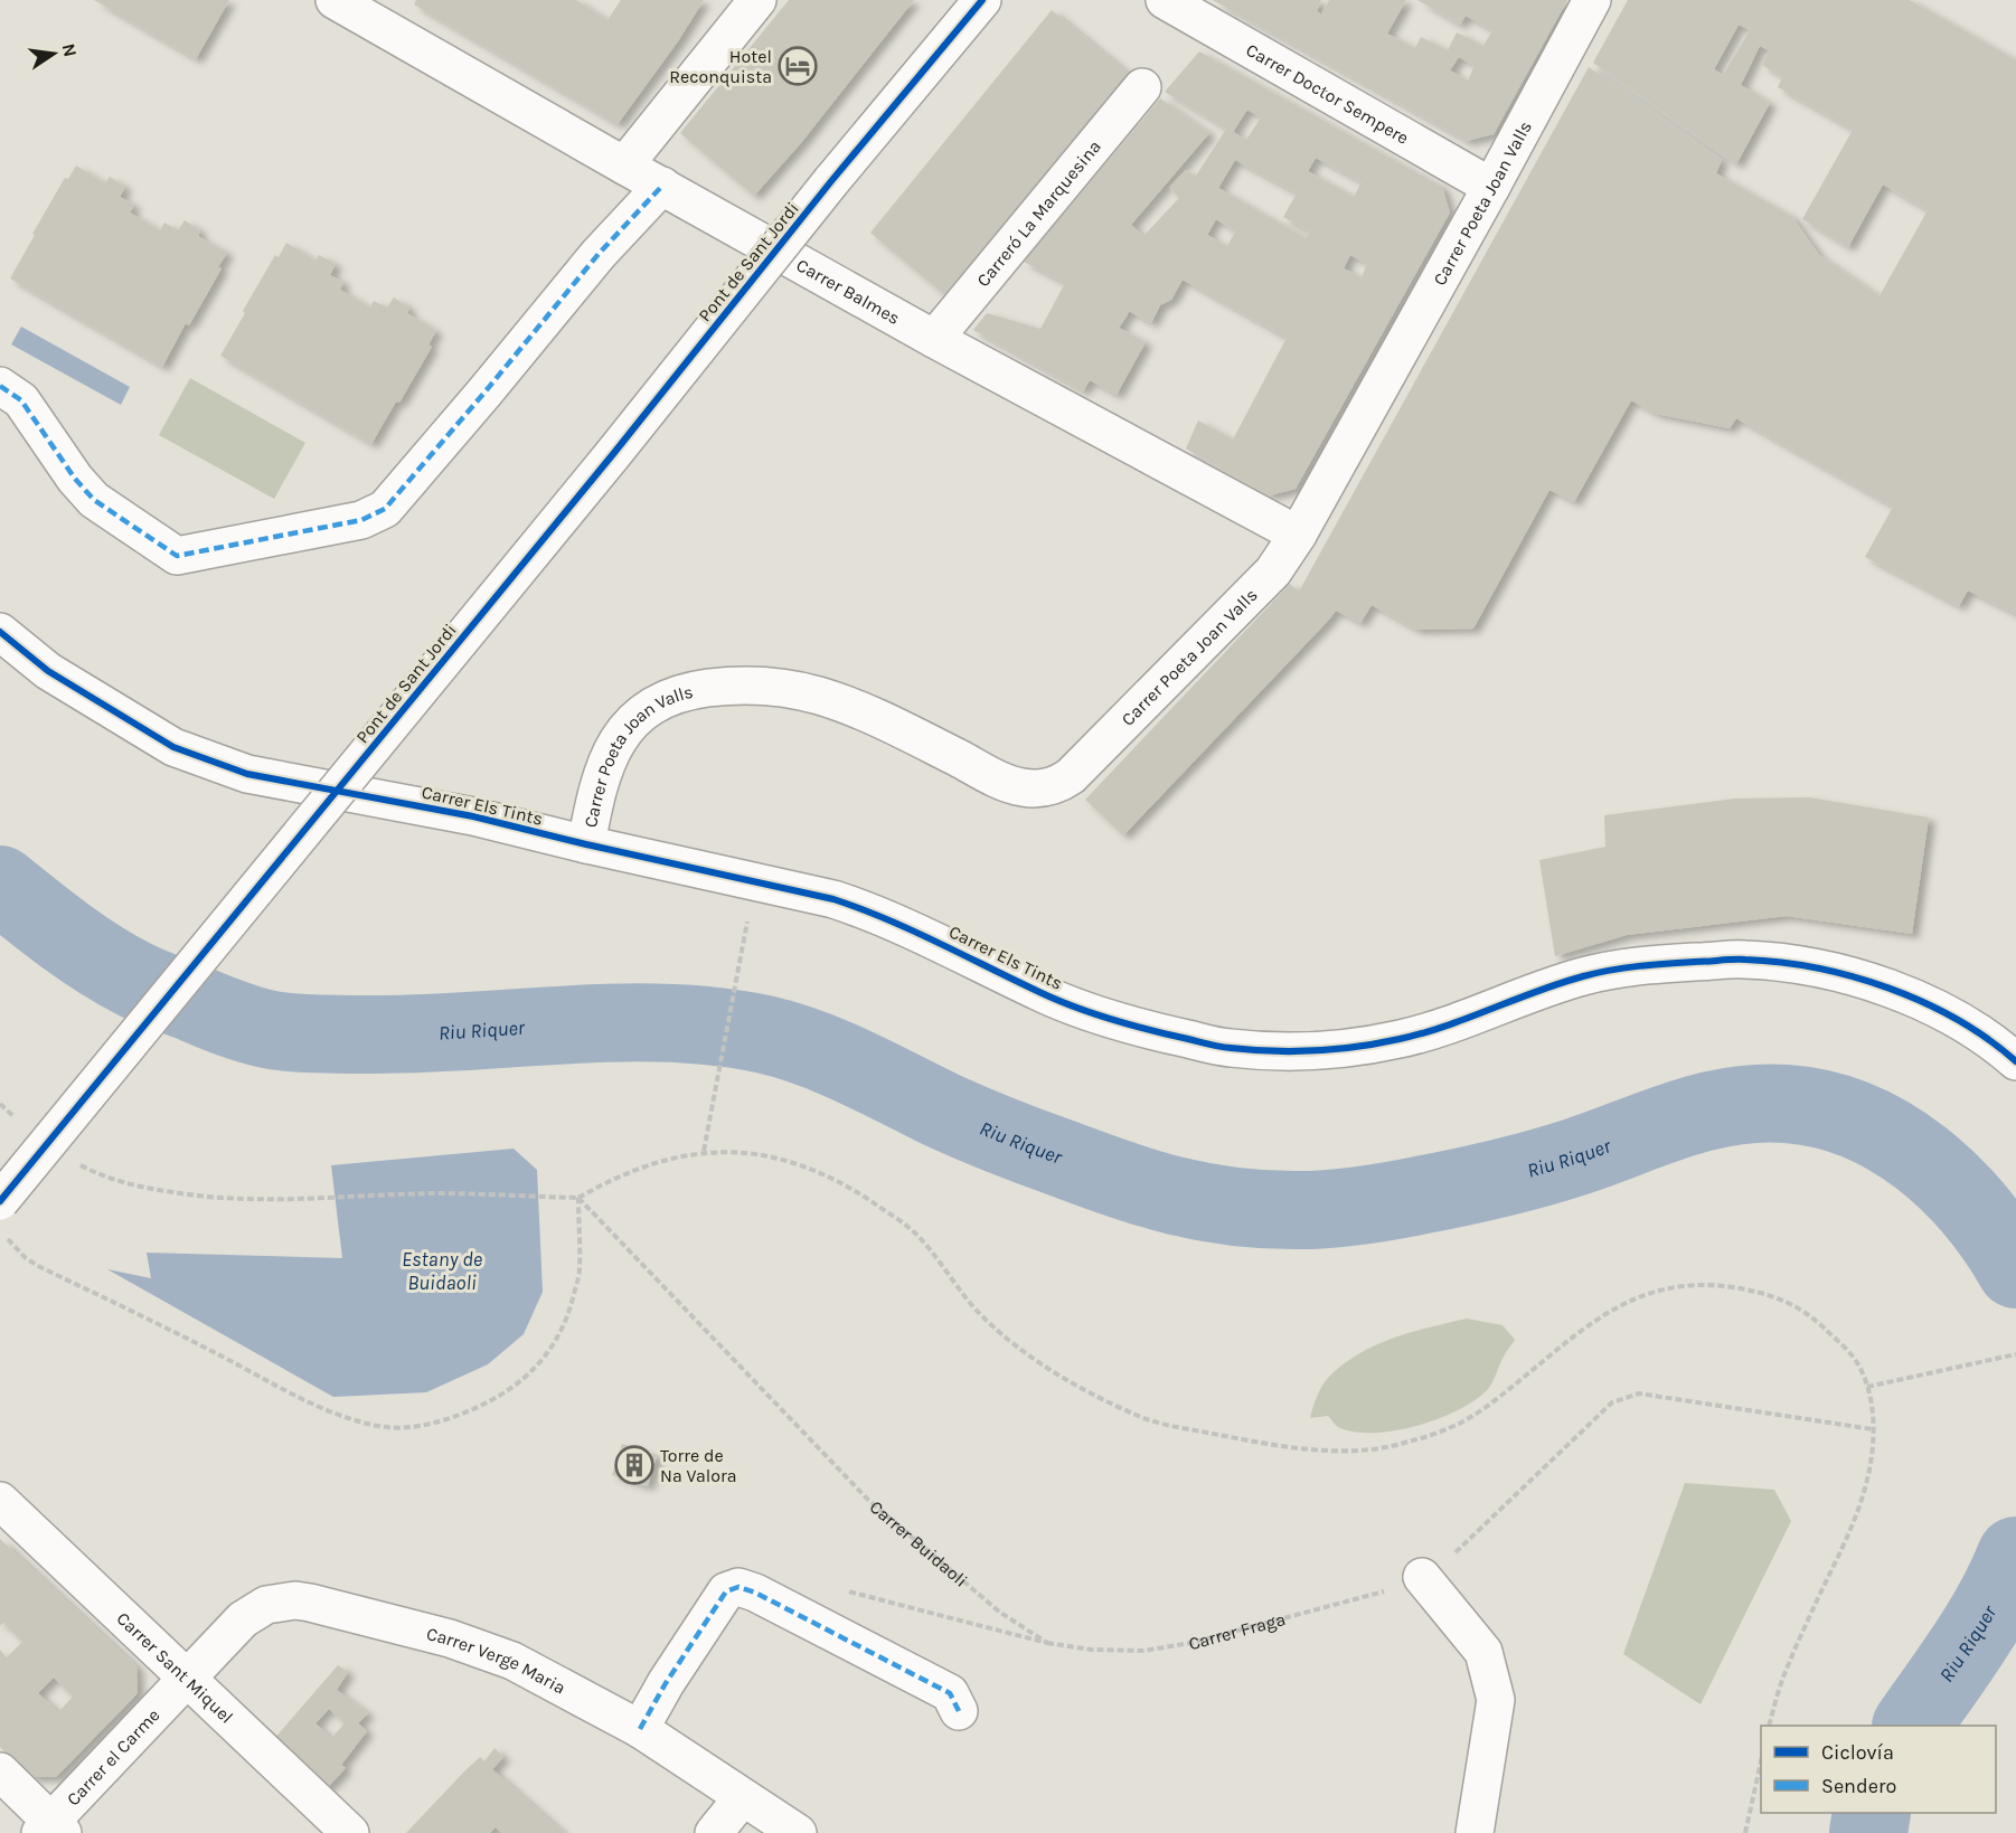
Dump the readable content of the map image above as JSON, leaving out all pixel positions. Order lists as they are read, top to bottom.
{
  "streets": {
    "street": [
      "Carrer Doctor Sempere",
      "Carrer Poeta Joan Valls",
      "Carreró La Marquesina",
      "Pont de Sant Jordi",
      "Carrer Balmes",
      "Carrer Els Tints",
      "Carrer Verge Maria",
      "Carrer Sant Miquel",
      "Carrer el Carme"
    ],
    "path": ["Carrer Buidaoli", "Carrer Fraga"]
  },
  "crossings": [
    ["Carrer Doctor Sempere", "Carrer Poeta Joan Valls"],
    ["Carrer Poeta Joan Valls", "Carrer Balmes"],
    ["Carrer Poeta Joan Valls", "Carrer Els Tints"],
    ["Carreró La Marquesina", "Carrer Balmes"],
    ["Carrer Buidaoli", "Carrer Fraga"],
    ["Carrer Verge Maria", "Carrer Sant Miquel"],
    ["Carrer Verge Maria", "Carrer el Carme"],
    ["Carrer Sant Miquel", "Carrer el Carme"]
  ],
  "water": ["Riu Riquer", "Estany de Buidaoli"],
  "places": {
    "hotel": ["Hotel Reconquista"],
    "building": ["Torre de Na Valora"]
  },
  "legend": ["Ciclovía", "Sendero"],
  "north": "right"
}
